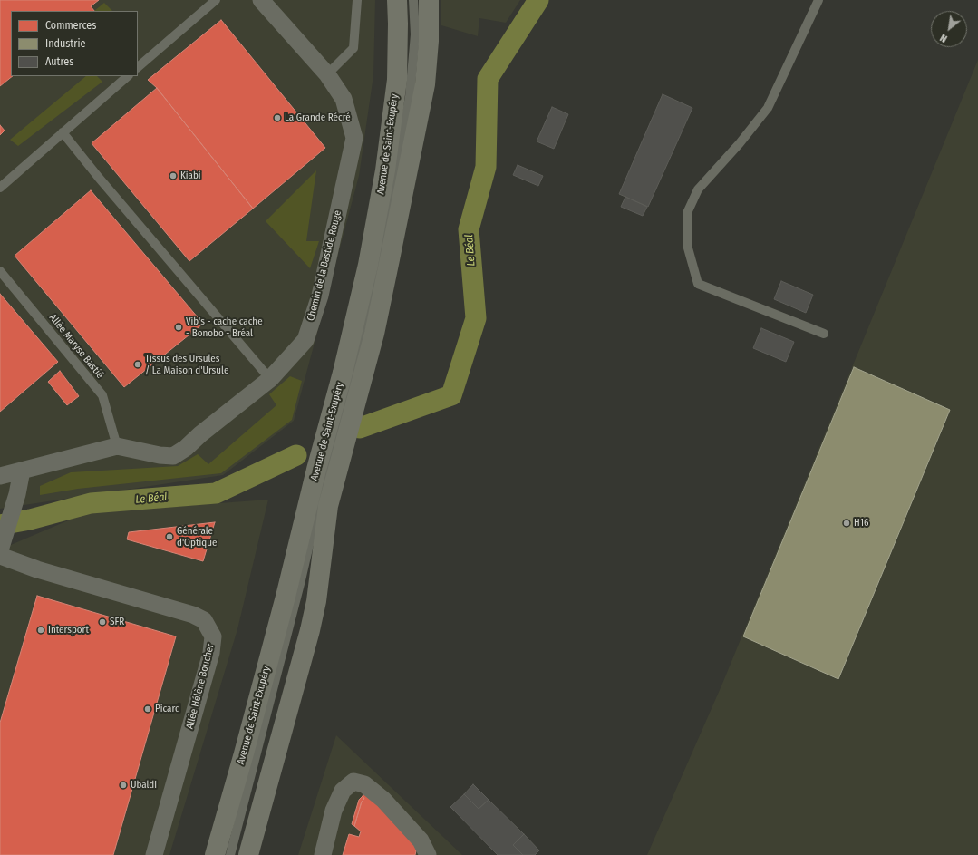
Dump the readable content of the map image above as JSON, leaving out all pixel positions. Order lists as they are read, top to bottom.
{
  "streets": {
    "main road": ["Avenue de Saint-Exupéry"],
    "street": ["Chemin de la Bastide Rouge", "Allée Hélène Boucher"],
    "lane": ["Allée Maryse Bastié"]
  },
  "crossings": [
    ["Chemin de la Bastide Rouge", "Allée Maryse Bastié"]
  ],
  "water": ["Le Béal"],
  "places": [
    "La Grande Récré",
    "Kiabi",
    "Vib's - cache cache - Bonobo - Bréal",
    "Tissus des Ursules / La Maison d'Ursule",
    "H16",
    "Générale d'Optique",
    "SFR",
    "Intersport",
    "Picard",
    "Ubaldi"
  ],
  "legend": ["Commerces", "Industrie", "Autres"],
  "north": "bottom left"
}
